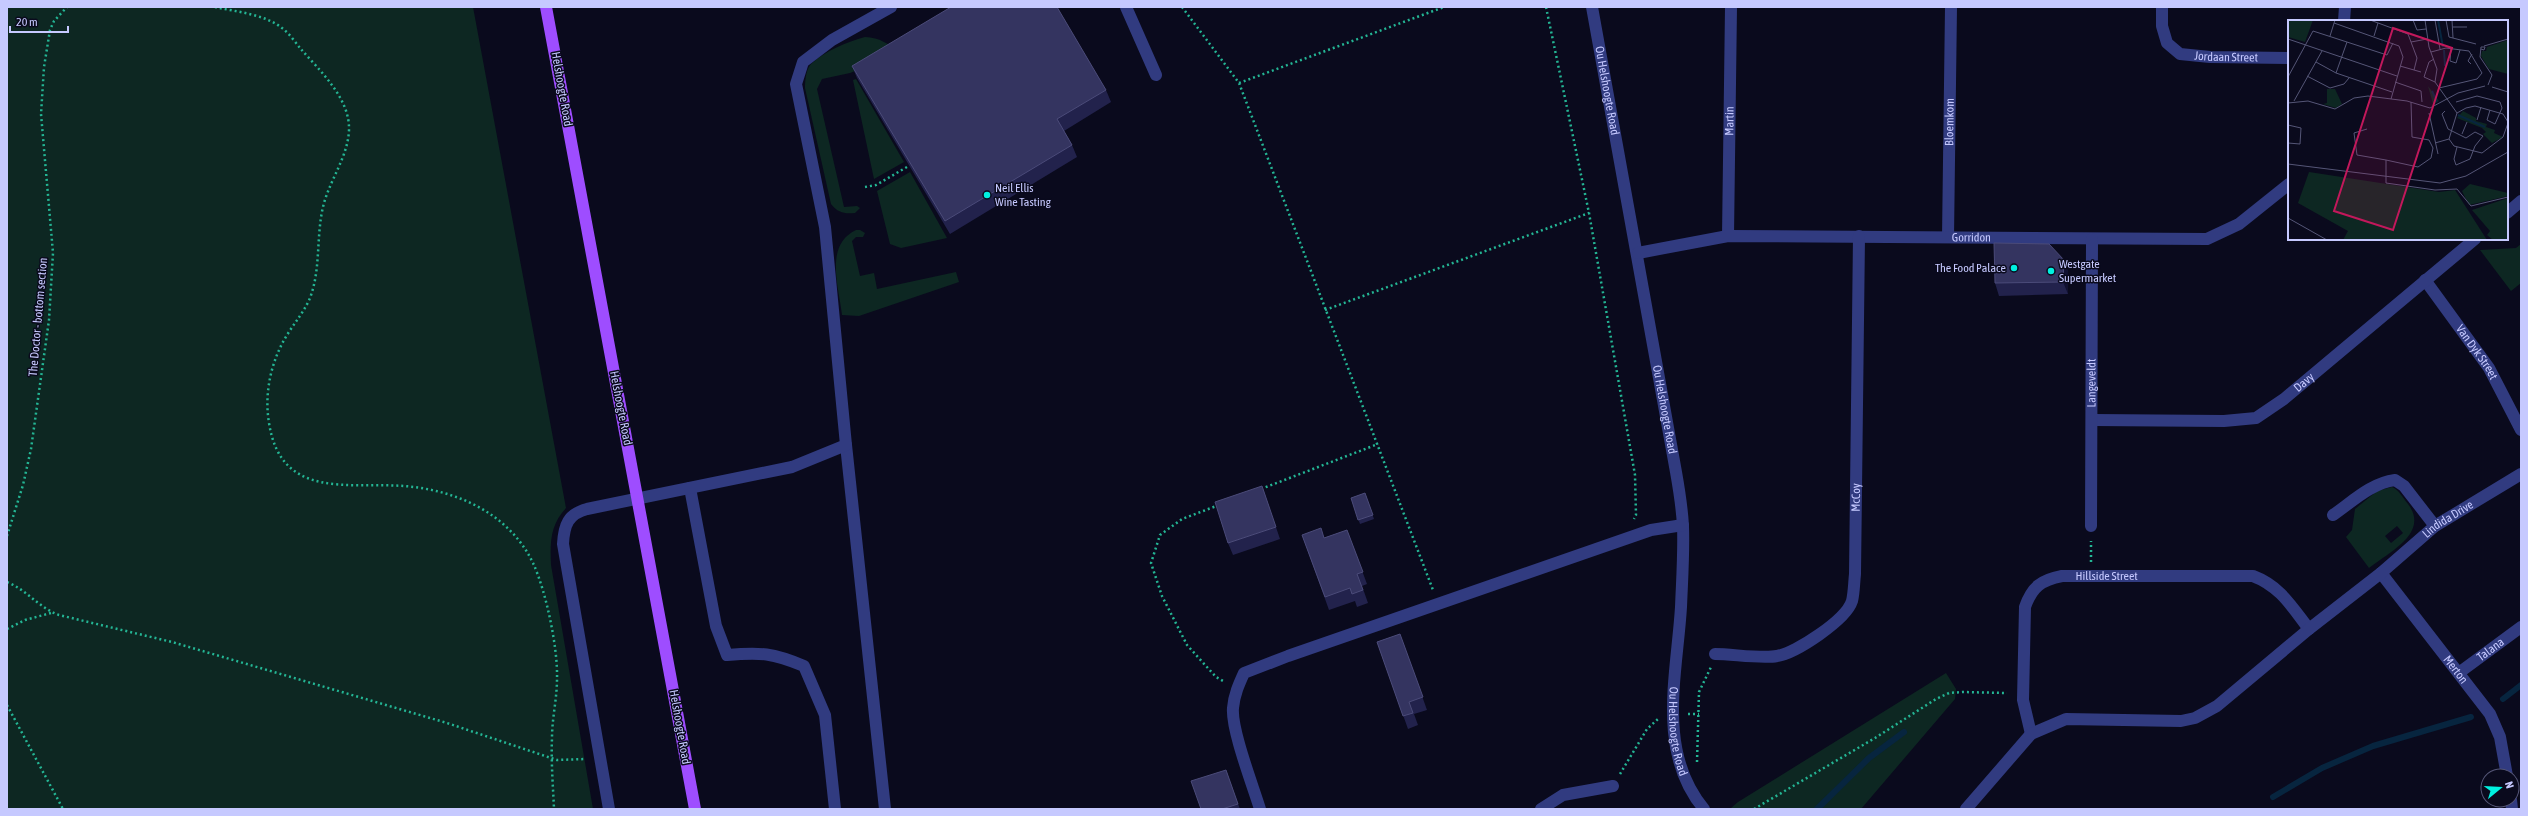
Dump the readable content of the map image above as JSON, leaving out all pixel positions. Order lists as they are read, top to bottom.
{
  "streets": {
    "main road": ["Helshoogte Road"],
    "street": [
      "Jordaan Street",
      "Ou Helshoogte Road",
      "Martin",
      "Bloemkom",
      "Gorridon",
      "Van Dyk Street",
      "Davy",
      "Langeveldt",
      "McCoy",
      "Lindida Drive",
      "Hillside Street",
      "Talana",
      "Merton"
    ],
    "path": ["The Doctor - bottom section"]
  },
  "crossings": [
    ["Ou Helshoogte Road", "Gorridon"],
    ["Martin", "Gorridon"],
    ["Bloemkom", "Gorridon"],
    ["Gorridon", "Langeveldt"],
    ["Gorridon", "McCoy"],
    ["Van Dyk Street", "Davy"],
    ["Davy", "Langeveldt"],
    ["Lindida Drive", "Merton"],
    ["Talana", "Merton"]
  ],
  "places": ["Neil Ellis Wine Tasting", "The Food Palace", "Westgate Supermarket"],
  "scale_bar": "20 m",
  "north": "right"
}
